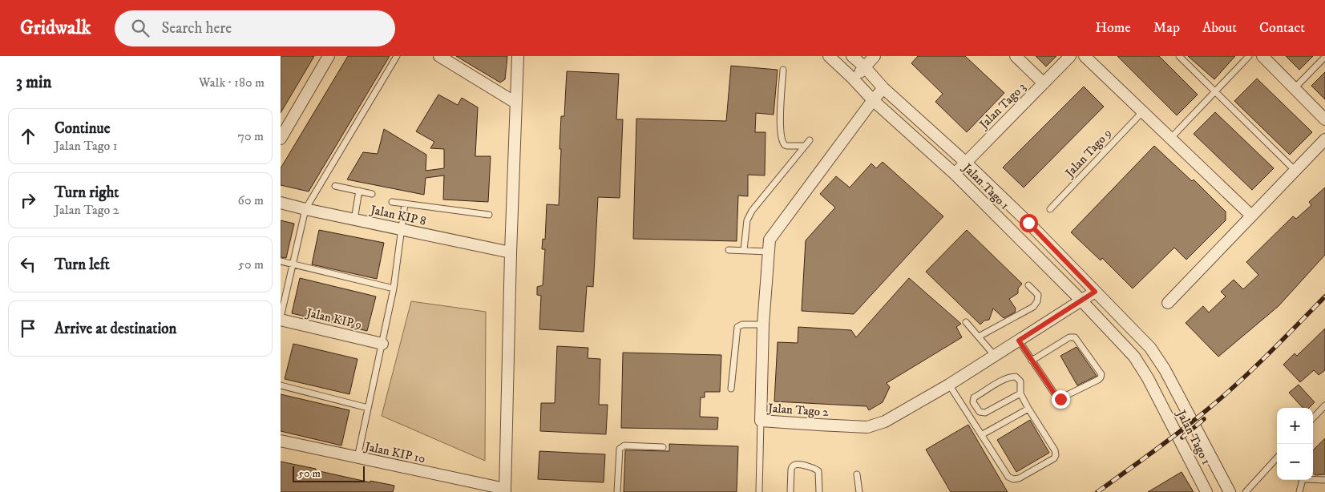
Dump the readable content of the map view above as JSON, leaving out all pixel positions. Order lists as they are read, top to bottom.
{
  "streets": {
    "street": [
      "Jalan Tago 3",
      "Jalan Tago 1",
      "Jalan KIP 8",
      "Jalan KIP 9",
      "Jalan Tago 2",
      "Jalan KIP 10"
    ],
    "lane": ["Jalan Tago 9"]
  },
  "crossings": [
    ["Jalan Tago 3", "Jalan Tago 1"],
    ["Jalan Tago 1", "Jalan Tago 2"]
  ],
  "scale_bar": "50 m",
  "page": {
    "header": "Gridwalk",
    "search": "Search here",
    "nav": [
      "Home",
      "Map",
      "About",
      "Contact"
    ],
    "heading": ["3 min", "Walk · 180 m"],
    "list": [
      ["Continue", "Jalan Tago 1", "70 m"],
      ["Turn right", "Jalan Tago 2", "60 m"],
      ["Turn left", "50 m"],
      "Arrive at destination"
    ],
    "map_buttons": ["+", "−"],
    "scale": "50 m"
  }
}
